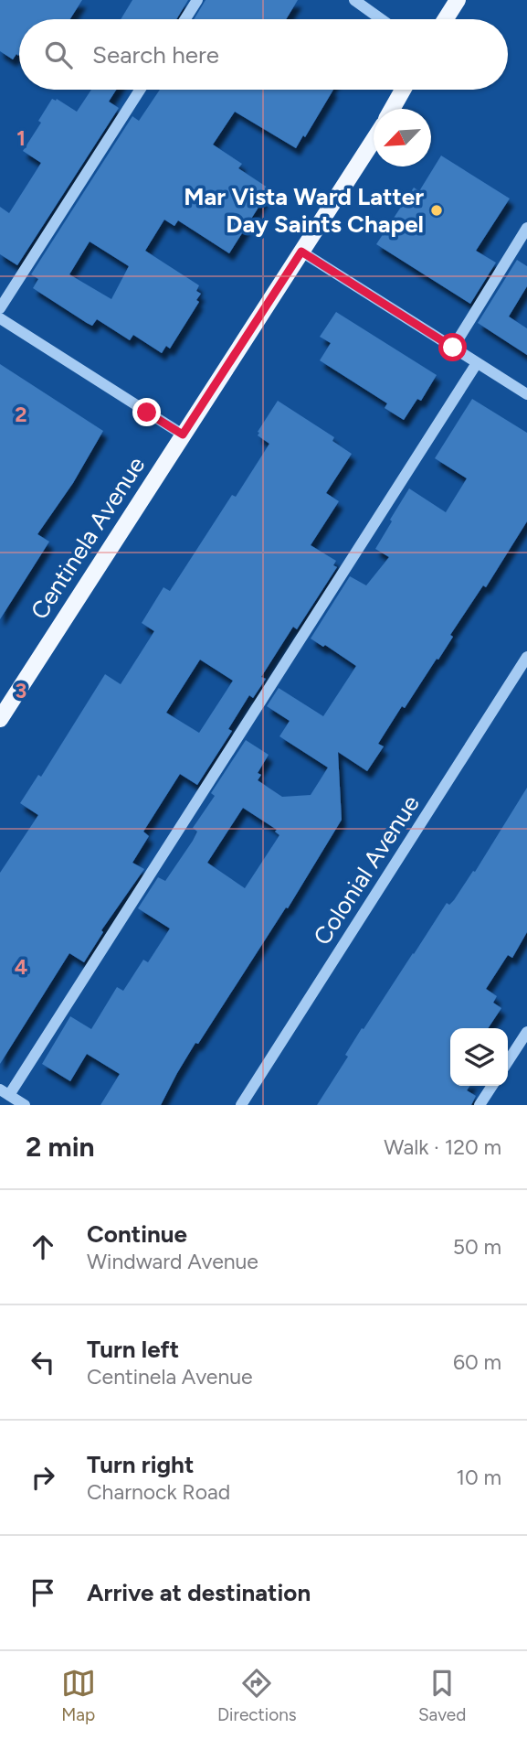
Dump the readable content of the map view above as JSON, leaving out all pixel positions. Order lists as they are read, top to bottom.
{
  "streets": {
    "main road": ["Centinela Avenue"],
    "street": ["Colonial Avenue"]
  },
  "places": ["Mar Vista Ward Latter Day Saints Chapel"],
  "north": "bottom left",
  "page": {
    "search": "Search here",
    "heading": ["2 min", "Walk · 120 m"],
    "list": [
      ["Continue", "Windward Avenue", "50 m"],
      ["Turn left", "Centinela Avenue", "60 m"],
      ["Turn right", "Charnock Road", "10 m"],
      "Arrive at destination"
    ],
    "nav": ["Map", "Directions", "Saved"]
  },
  "grid": {
    "rows": [
      "1",
      "2",
      "3",
      "4"
    ]
  }
}
